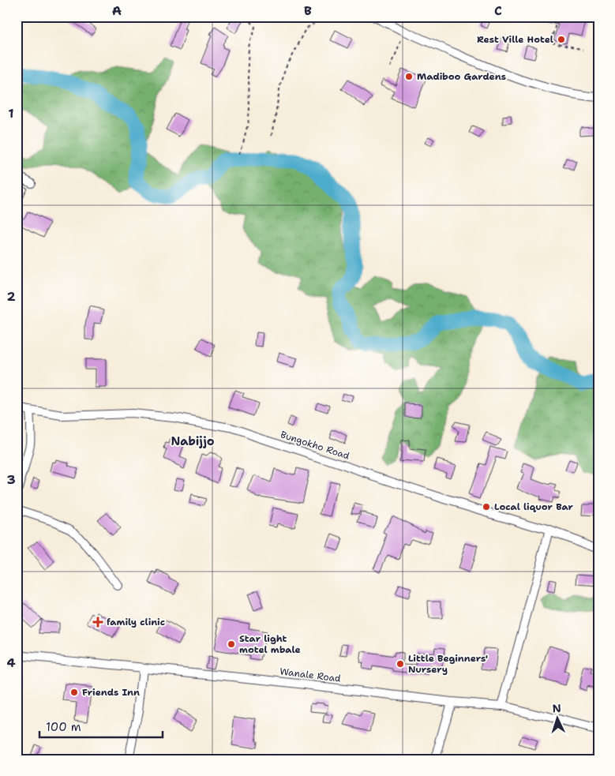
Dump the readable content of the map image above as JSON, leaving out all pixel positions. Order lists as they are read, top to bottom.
{
  "streets": {
    "street": ["Bungokho Road", "Wanale Road"]
  },
  "districts": ["Nabijjo"],
  "places": {
    "other": [
      "Rest Ville Hotel",
      "Madiboo Gardens",
      "Local liquor Bar",
      "Star light motel mbale",
      "Little Beginners' Nursery",
      "Friends Inn"
    ],
    "health": ["family clinic"]
  },
  "scale_bar": "100 m",
  "north": "top",
  "grid": {
    "columns": ["A", "B", "C"],
    "rows": [
      "1",
      "2",
      "3",
      "4"
    ]
  }
}
